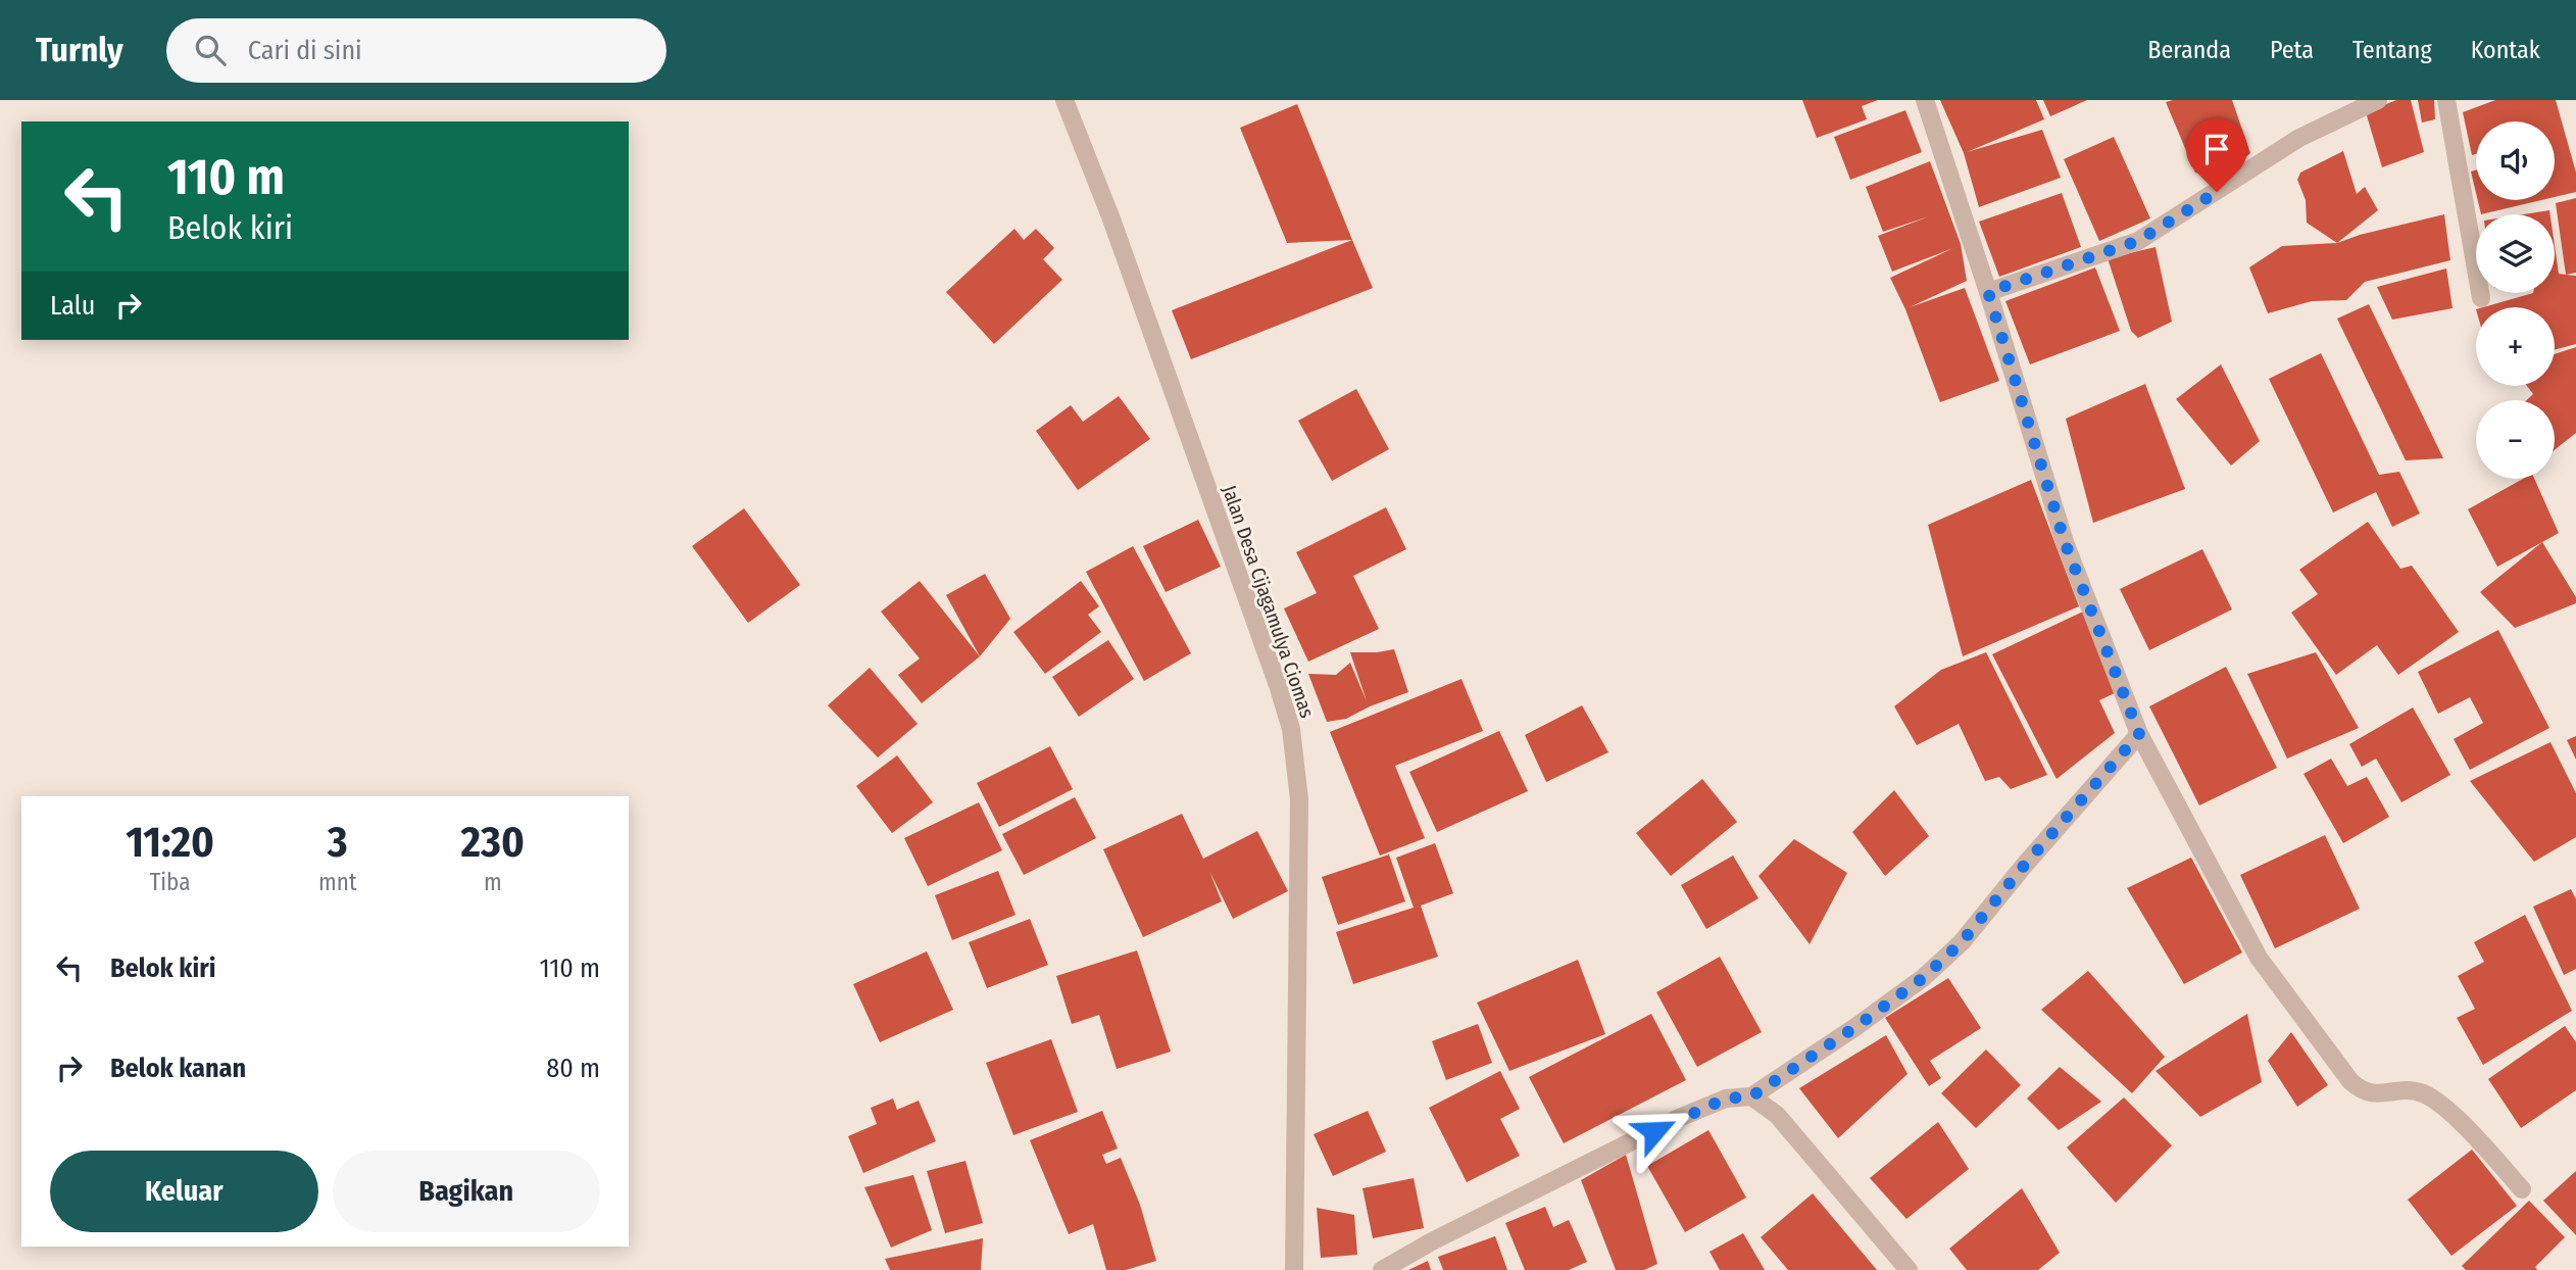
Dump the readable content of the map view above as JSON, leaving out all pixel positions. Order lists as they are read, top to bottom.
{
  "streets": {
    "street": ["Jalan Desa Cijagamulya Ciomas"]
  },
  "page": {
    "header": "Turnly",
    "search": "Cari di sini",
    "nav": [
      "Beranda",
      "Peta",
      "Tentang",
      "Kontak"
    ],
    "map_buttons": ["+", "−"],
    "turn": ["110 m", "Belok kiri"],
    "then": "Lalu",
    "eta": [
      "11:20",
      "Tiba",
      "3",
      "mnt",
      "230",
      "m"
    ],
    "list": [
      {
        "name": "Belok kiri",
        "value": "110 m"
      },
      {
        "name": "Belok kanan",
        "value": "80 m"
      }
    ],
    "buttons": ["Keluar", "Bagikan"]
  }
}
